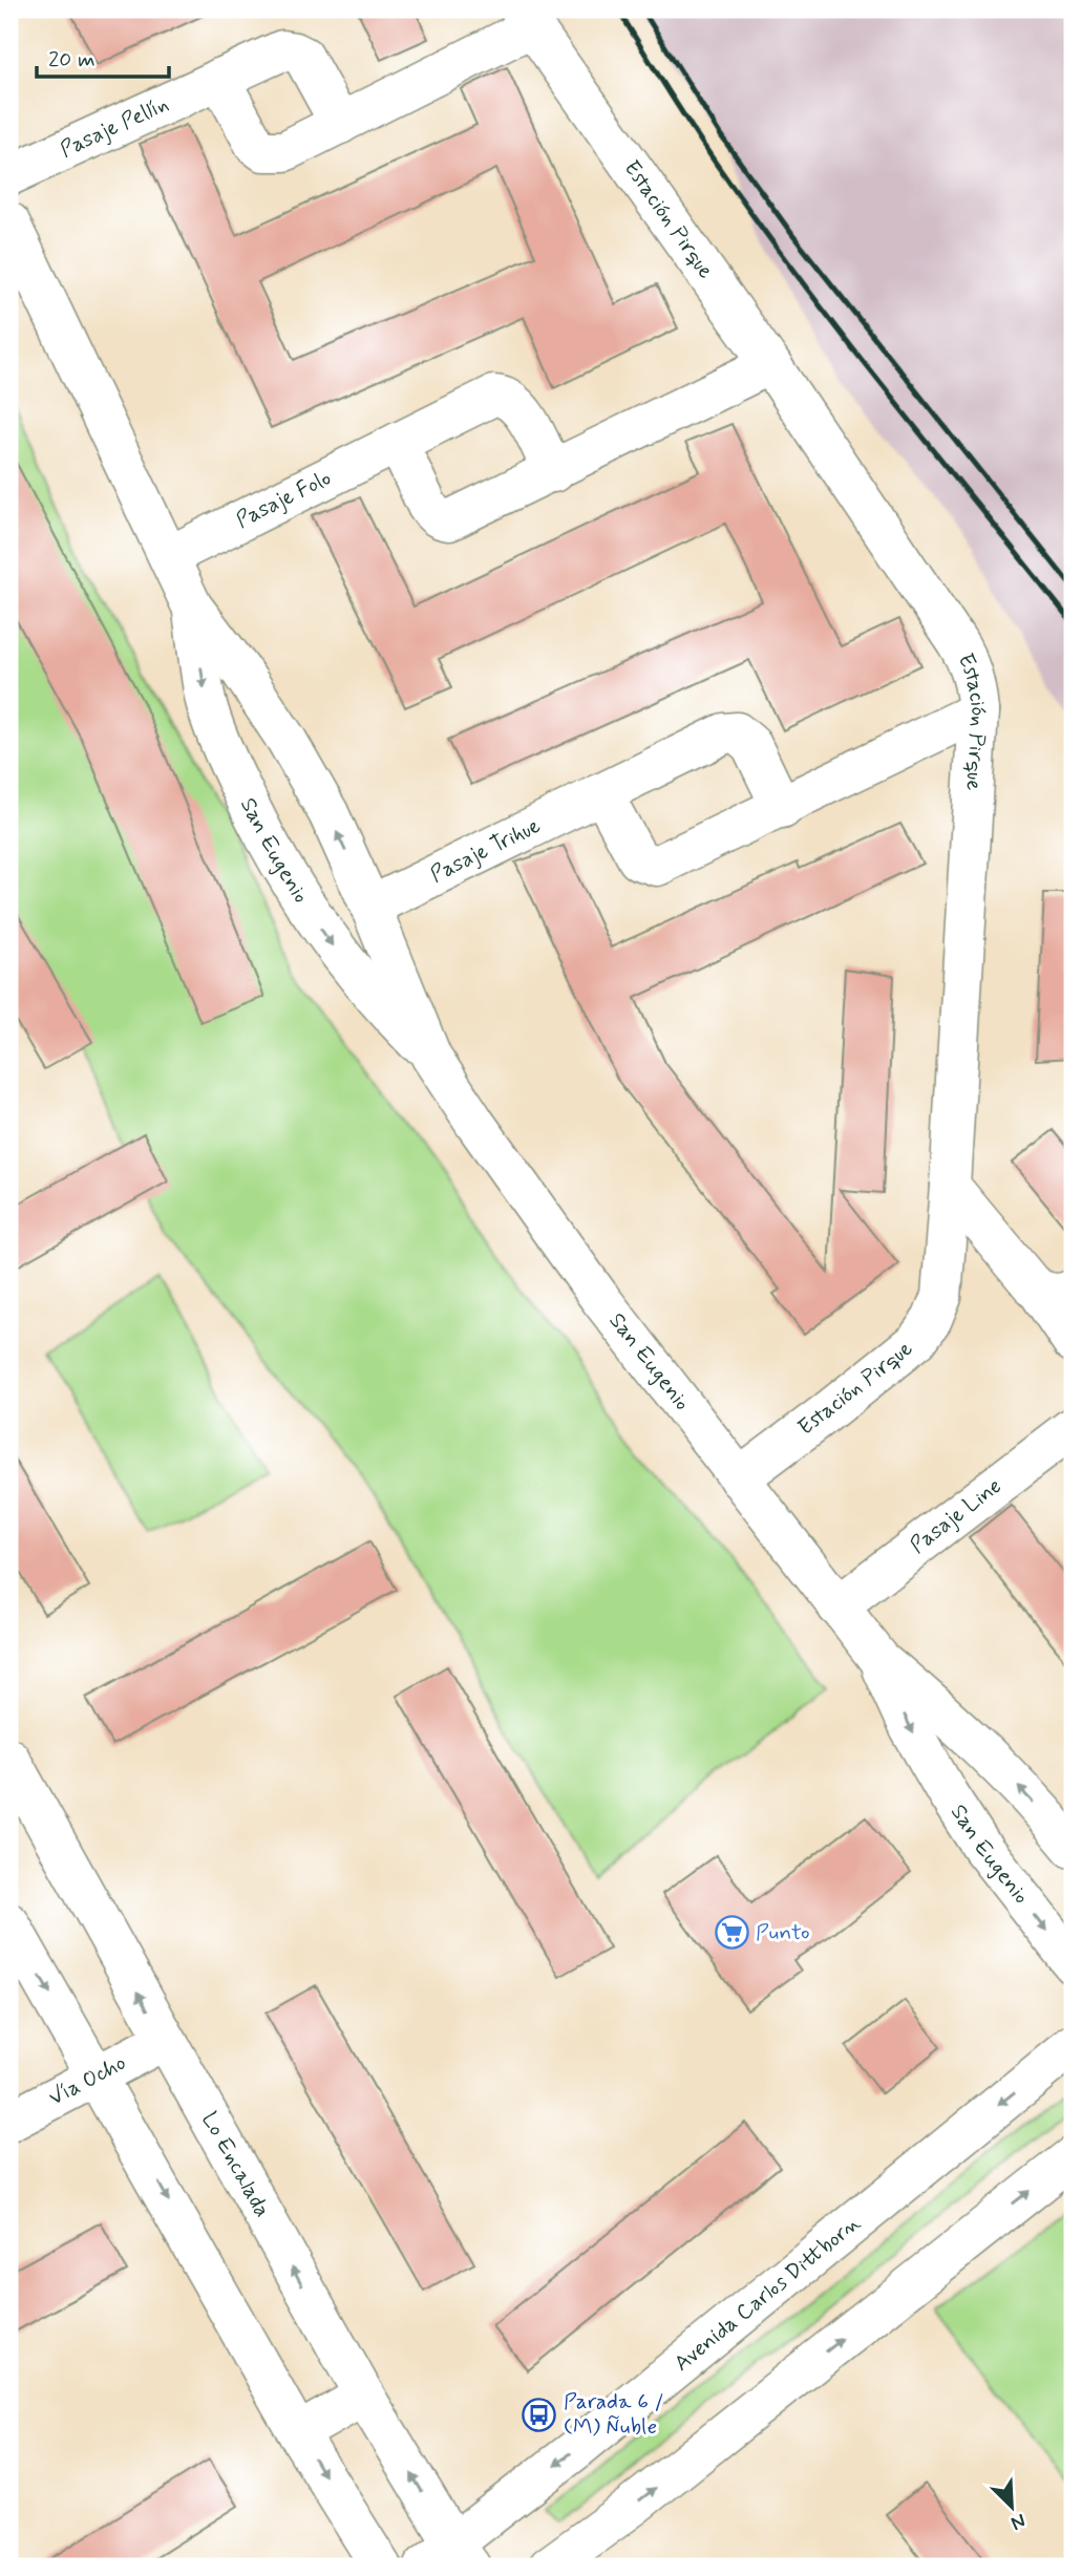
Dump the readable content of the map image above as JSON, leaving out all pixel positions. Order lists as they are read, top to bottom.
{
  "streets": {
    "street": [
      "Pasaje Pellín",
      "Estación Pirque",
      "Pasaje Folo",
      "San Eugenio",
      "Pasaje Trihue",
      "Pasaje Line",
      "Vía Ocho",
      "Lo Encalada",
      "Avenida Carlos Dittborn"
    ]
  },
  "crossings": [
    ["Estación Pirque", "San Eugenio"],
    ["Pasaje Folo", "San Eugenio"],
    ["San Eugenio", "Pasaje Trihue"],
    ["San Eugenio", "Pasaje Line"],
    ["Vía Ocho", "Lo Encalada"],
    ["Lo Encalada", "Avenida Carlos Dittborn"]
  ],
  "places": {
    "supermarket": ["Punto"],
    "bus stop": ["Parada 6 / (M) Ñuble"]
  },
  "scale_bar": "20 m",
  "north": "bottom right"
}
